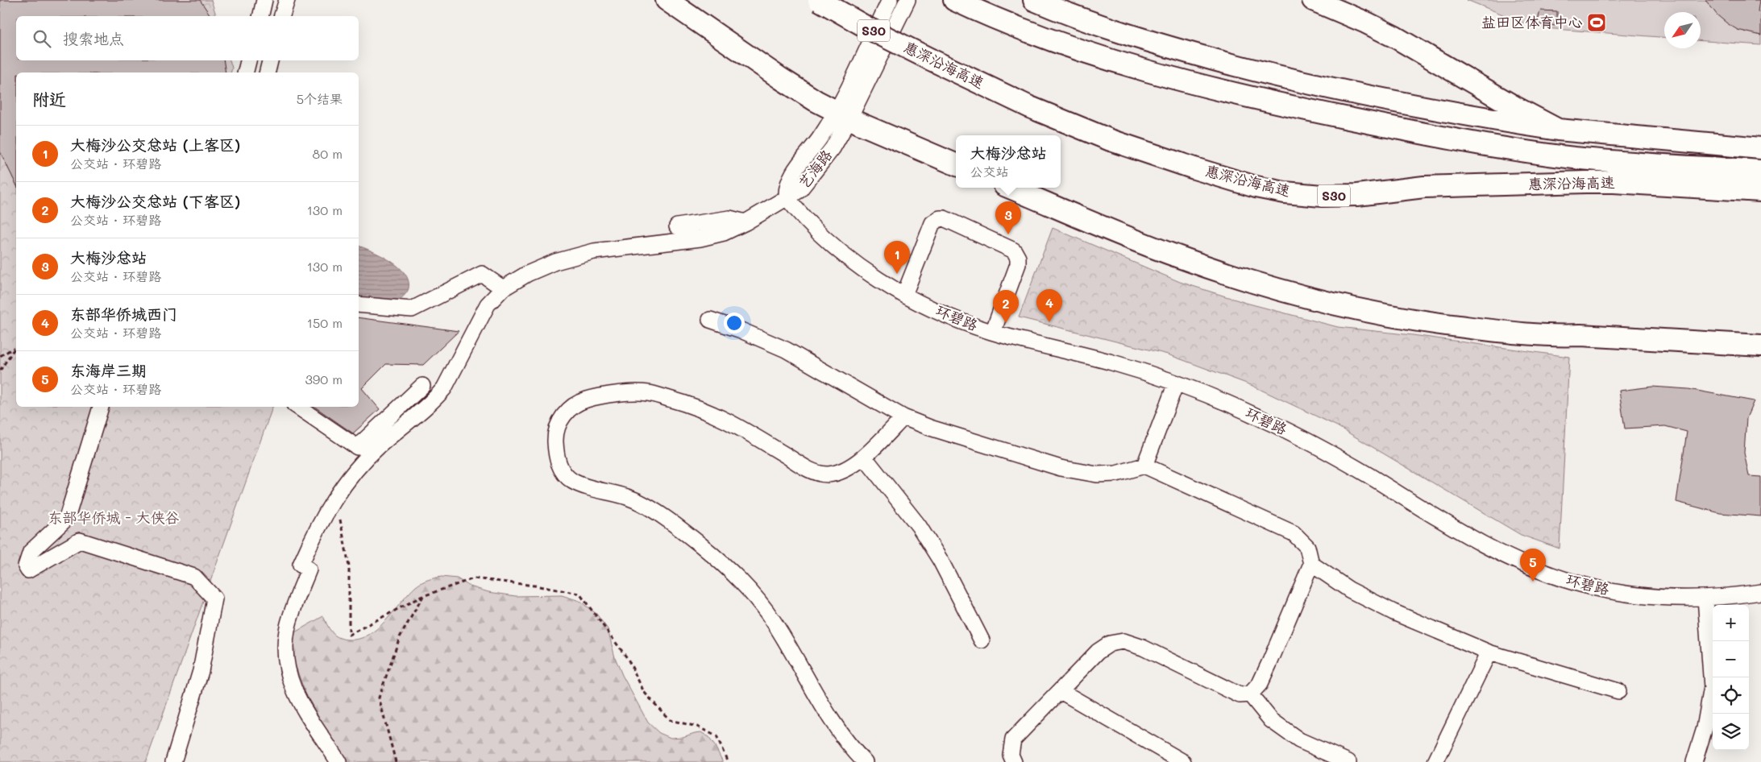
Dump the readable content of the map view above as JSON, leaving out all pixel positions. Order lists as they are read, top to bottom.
{
  "streets": {
    "highway": ["S30", "惠深沿海高速"],
    "street": ["艺海路", "环碧路"]
  },
  "crossings": [
    ["艺海路", "环碧路"]
  ],
  "parks": ["东部华侨城 - 大侠谷"],
  "places": {
    "sports": ["盐田区体育中心"]
  },
  "north": "bottom left",
  "page": {
    "search": "搜索地点",
    "heading": ["附近", "5个结果"],
    "list": [
      {
        "mark": "1",
        "name": "大梅沙公交总站 (上客区)",
        "note": "公交站 · 环碧路",
        "value": "80 m"
      },
      {
        "mark": "2",
        "name": "大梅沙公交总站 (下客区)",
        "note": "公交站 · 环碧路",
        "value": "130 m"
      },
      {
        "mark": "3",
        "name": "大梅沙总站",
        "note": "公交站 · 环碧路",
        "value": "130 m"
      },
      {
        "mark": "4",
        "name": "东部华侨城西门",
        "note": "公交站 · 环碧路",
        "value": "150 m"
      },
      {
        "mark": "5",
        "name": "东海岸三期",
        "note": "公交站 · 环碧路",
        "value": "390 m"
      }
    ],
    "popup": ["大梅沙总站", "公交站"],
    "pins": [
      "3",
      "1",
      "4",
      "2",
      "5"
    ],
    "map_buttons": ["+", "−"]
  }
}
